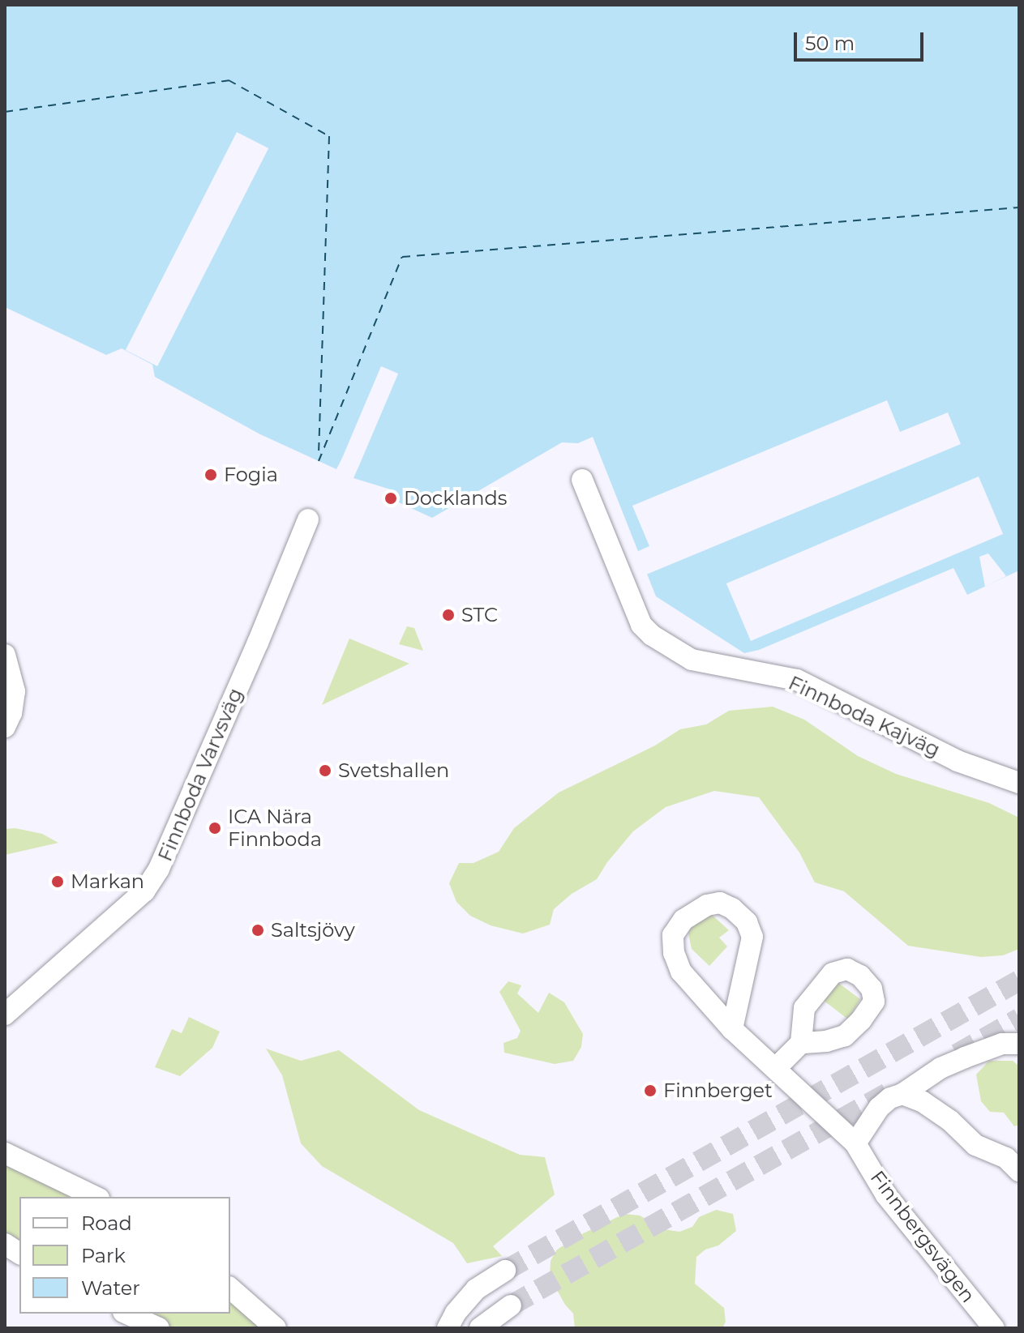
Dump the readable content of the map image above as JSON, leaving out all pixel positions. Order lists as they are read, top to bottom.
{
  "streets": {
    "street": ["Finnboda Kajväg", "Finnboda Varvsväg", "Finnbergsvägen"]
  },
  "places": [
    "Fogia",
    "Docklands",
    "STC",
    "Svetshallen",
    "ICA Nära Finnboda",
    "Markan",
    "Saltsjövy",
    "Finnberget"
  ],
  "legend": ["Road", "Park", "Water"],
  "scale_bar": "50 m"
}
